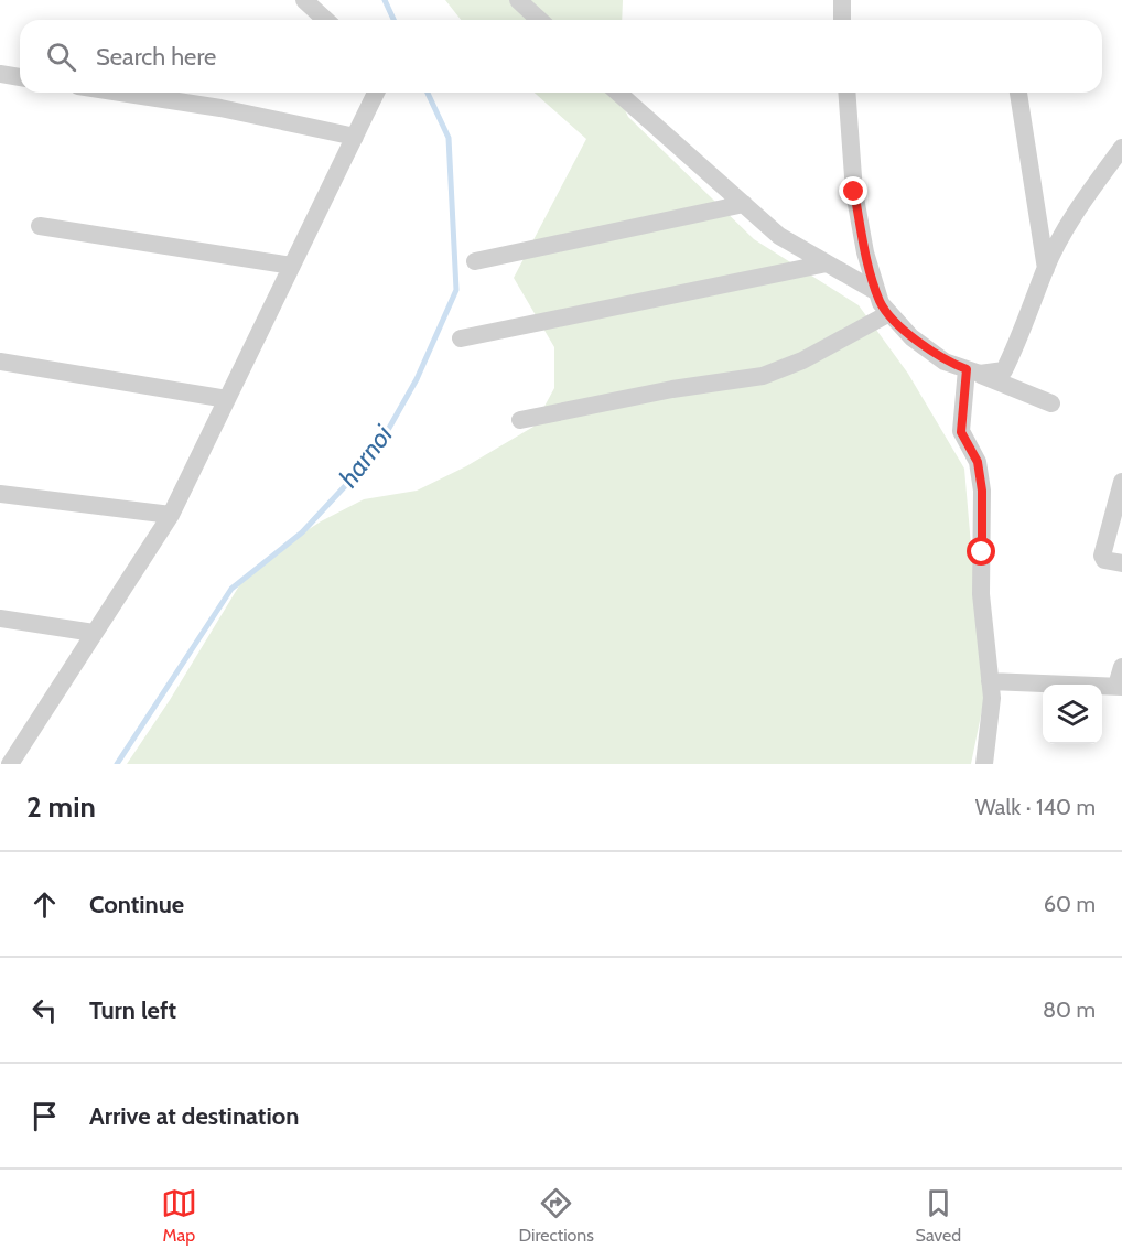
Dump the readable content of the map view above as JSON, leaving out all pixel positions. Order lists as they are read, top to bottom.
{
  "water": ["harnoi"],
  "page": {
    "search": "Search here",
    "heading": ["2 min", "Walk · 140 m"],
    "list": [
      ["Continue", "60 m"],
      ["Turn left", "80 m"],
      "Arrive at destination"
    ],
    "nav": ["Map", "Directions", "Saved"]
  }
}
